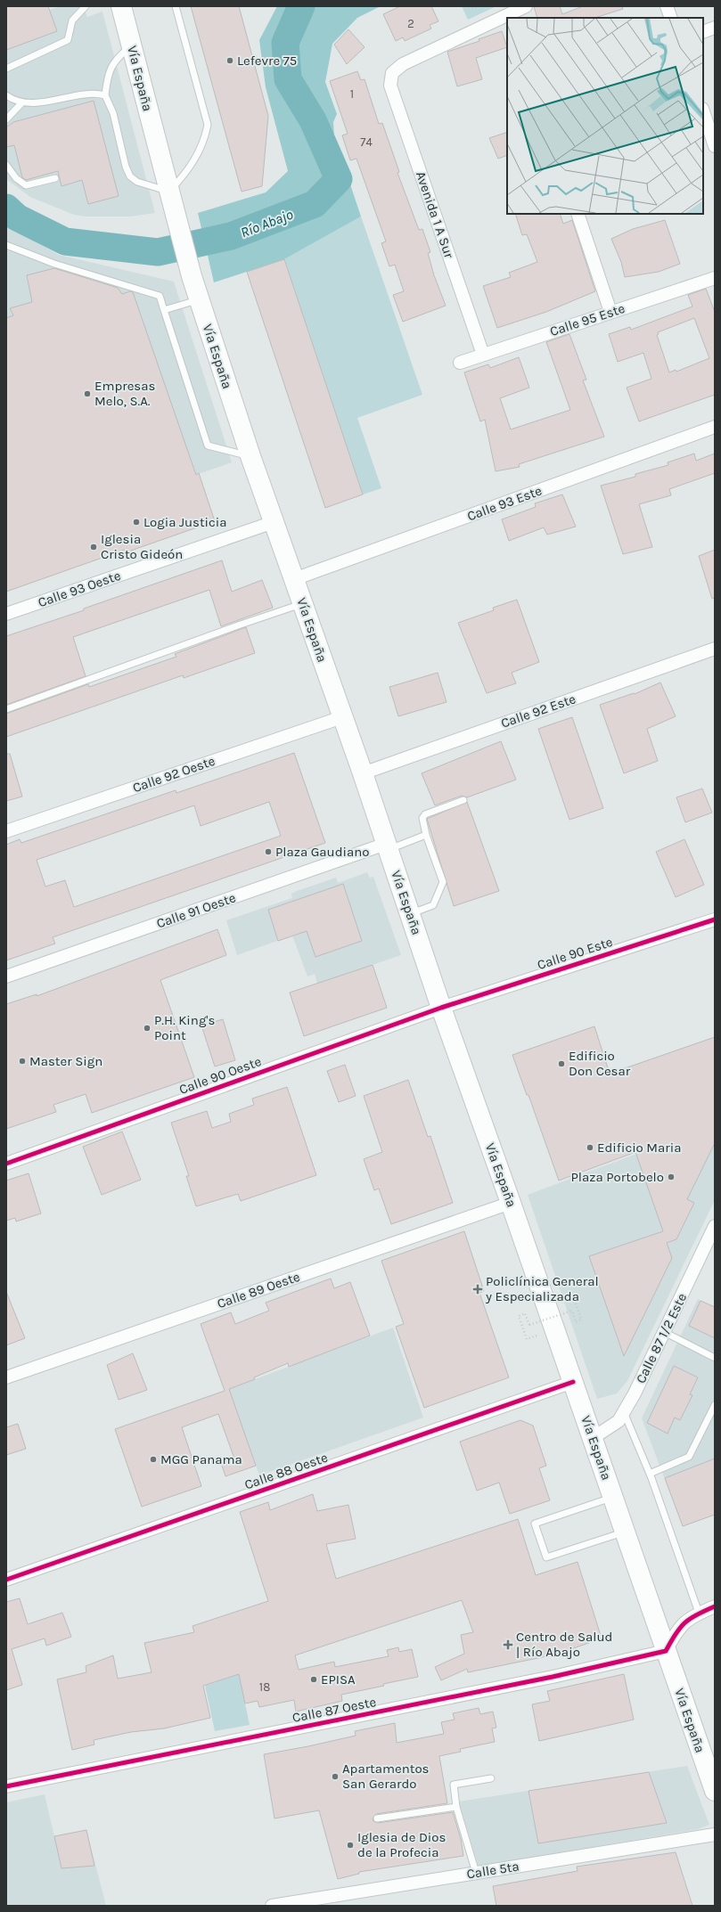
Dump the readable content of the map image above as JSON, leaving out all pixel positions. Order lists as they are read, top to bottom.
{
  "streets": {
    "main road": ["Vía España"],
    "street": [
      "Avenida 1 A Sur",
      "Calle 95 Este",
      "Calle 93 Este",
      "Calle 93 Oeste",
      "Calle 92 Este",
      "Calle 92 Oeste",
      "Calle 91 Oeste",
      "Calle 90 Este",
      "Calle 90 Oeste",
      "Calle 89 Oeste",
      "Calle 87 1/2 Este",
      "Calle 88 Oeste",
      "Calle 87 Oeste",
      "Calle 5ta"
    ]
  },
  "crossings": [
    ["Vía España", "Calle 93 Este"],
    ["Vía España", "Calle 93 Oeste"],
    ["Vía España", "Calle 92 Este"],
    ["Vía España", "Calle 92 Oeste"],
    ["Vía España", "Calle 91 Oeste"],
    ["Vía España", "Calle 90 Este"],
    ["Vía España", "Calle 90 Oeste"],
    ["Vía España", "Calle 89 Oeste"],
    ["Vía España", "Calle 87 1/2 Este"],
    ["Vía España", "Calle 88 Oeste"],
    ["Vía España", "Calle 87 Oeste"],
    ["Avenida 1 A Sur", "Calle 95 Este"],
    ["Calle 90 Este", "Calle 90 Oeste"]
  ],
  "water": ["Río Abajo"],
  "places": {
    "other": [
      "Lefevre 75",
      "Empresas Melo, S.A.",
      "Logia Justicia",
      "Iglesia Cristo Gideón",
      "Plaza Gaudiano",
      "P.H. King's Point",
      "Master Sign",
      "Edificio Don Cesar",
      "Edificio Maria",
      "Plaza Portobelo",
      "MGG Panama",
      "EPISA",
      "Apartamentos San Gerardo",
      "Iglesia de Dios de la Profecia"
    ],
    "health": ["Policlínica General y Especializada", "Centro de Salud | Río Abajo"]
  },
  "house_numbers": [
    "2",
    "1",
    "74",
    "18"
  ]
}
